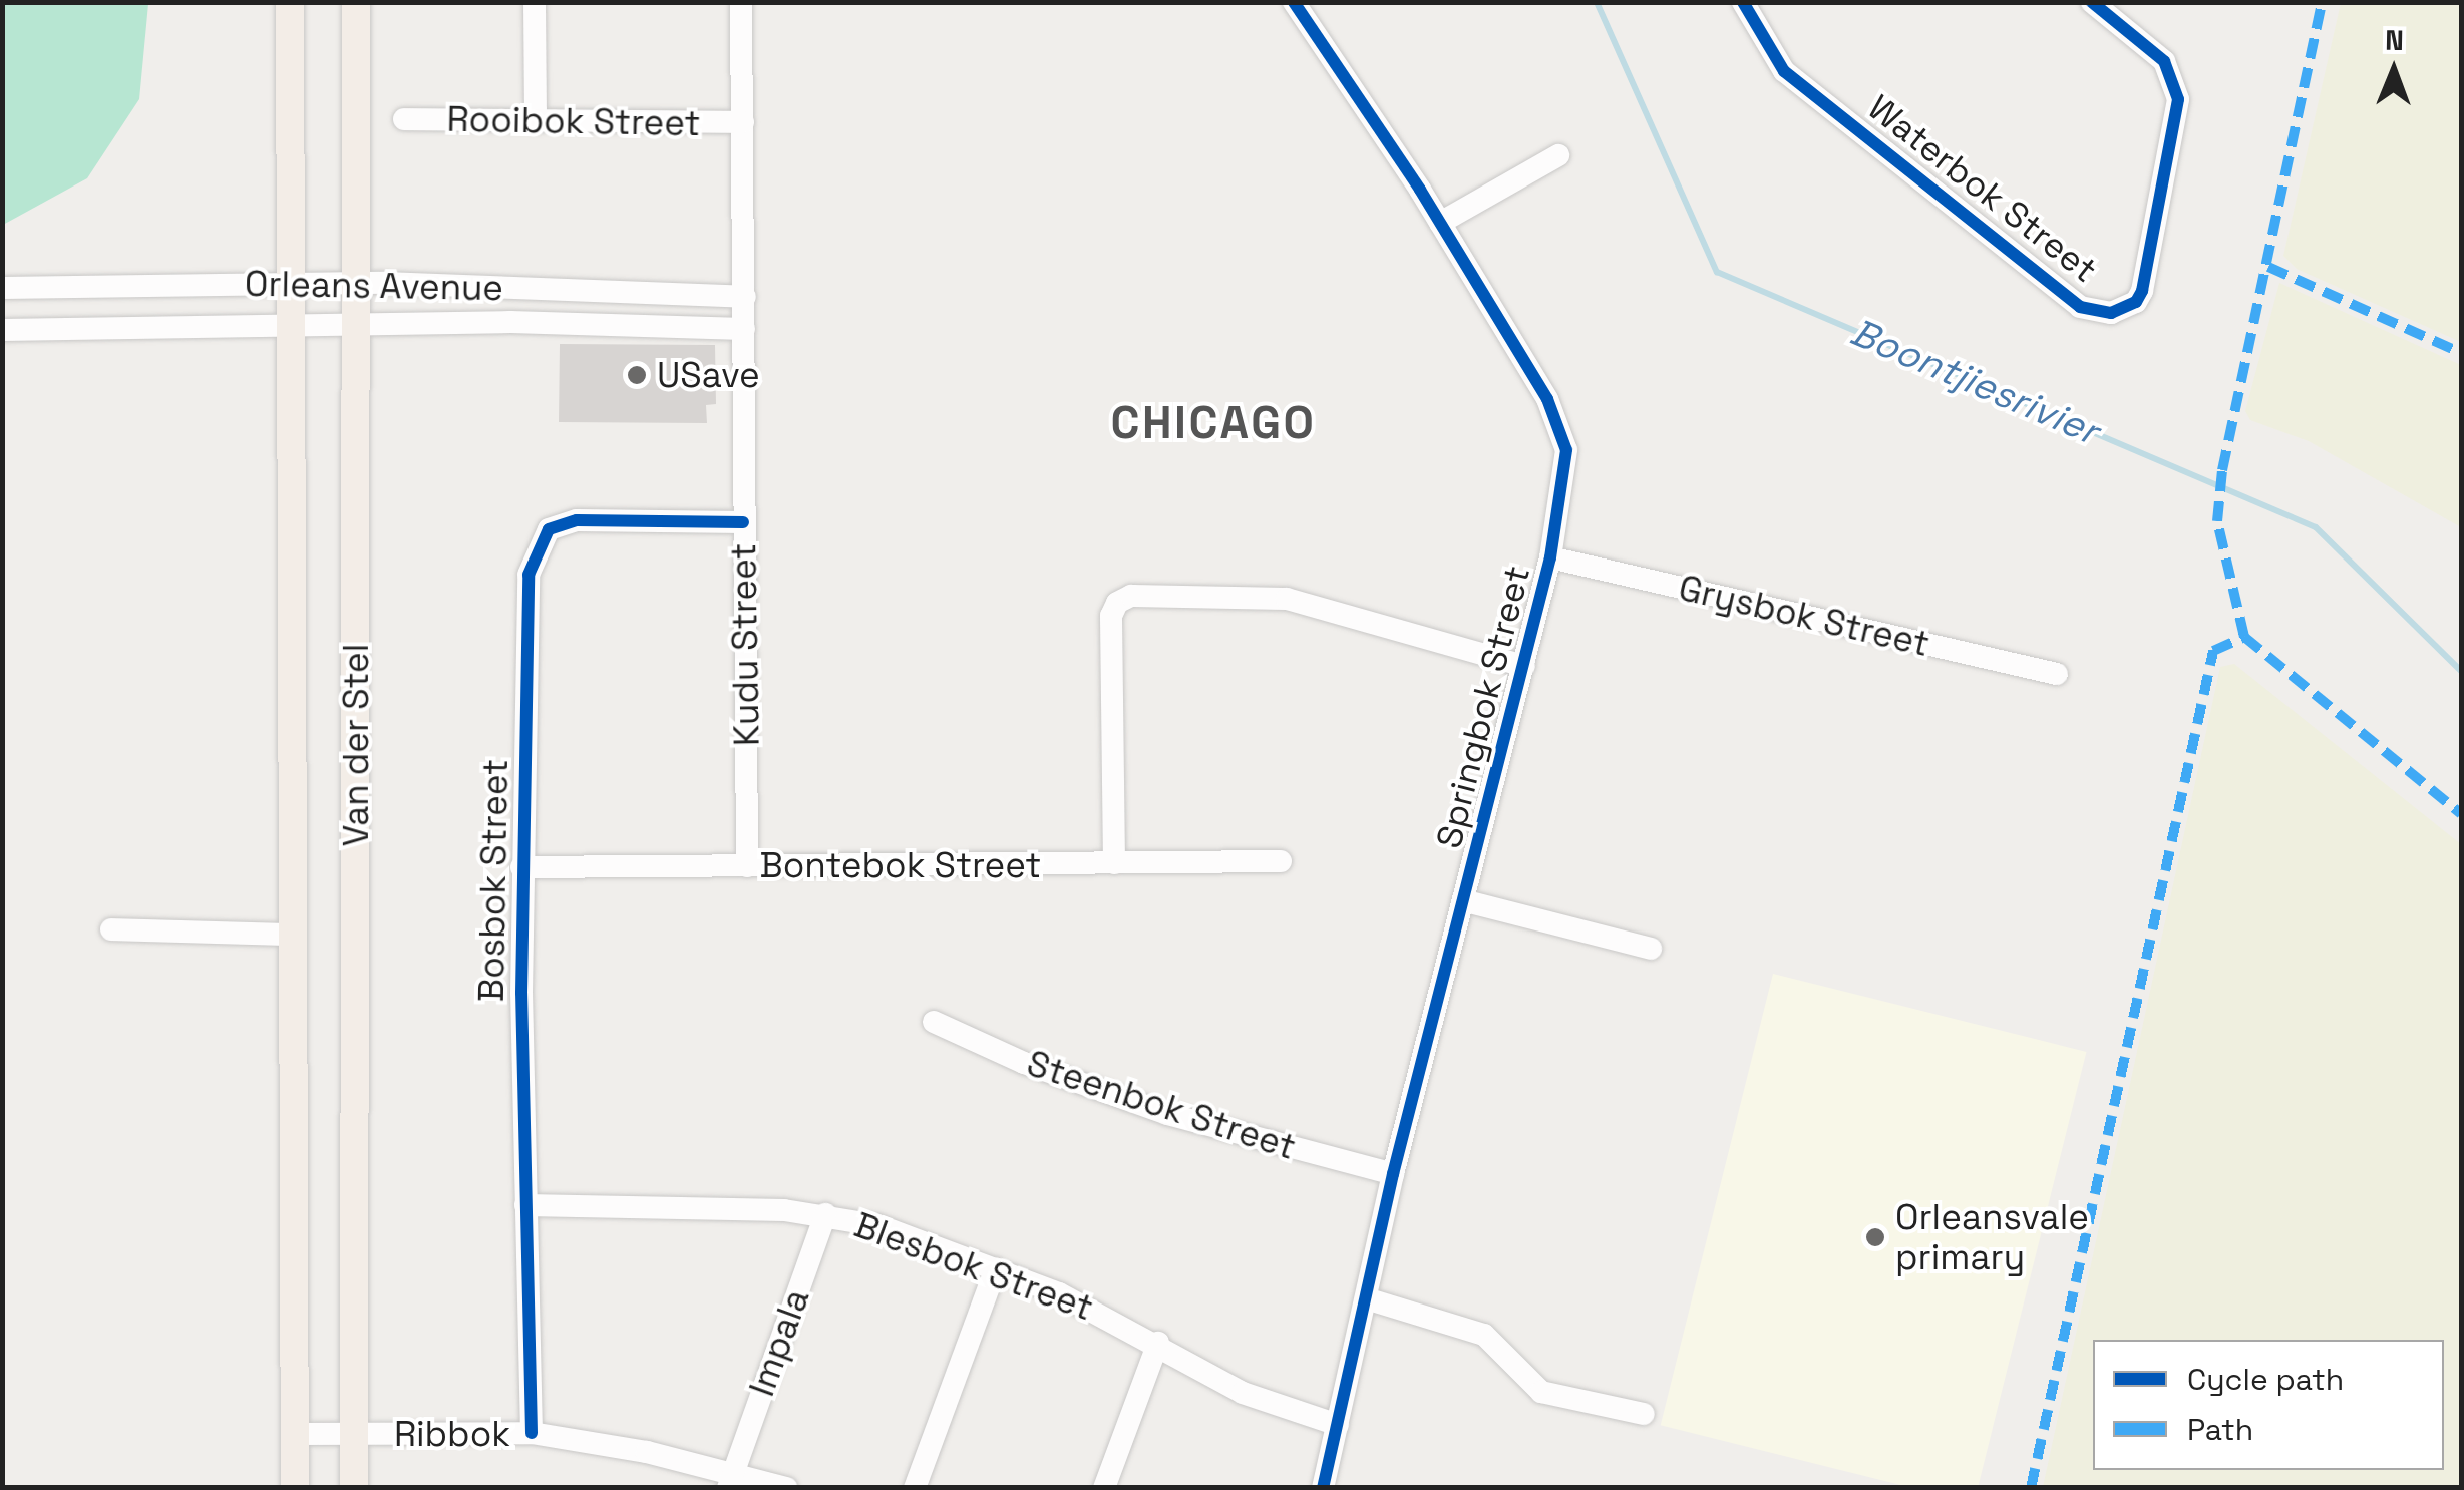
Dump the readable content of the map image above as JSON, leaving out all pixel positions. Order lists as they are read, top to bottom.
{
  "streets": {
    "main road": ["Van der Stel"],
    "street": [
      "Rooibok Street",
      "Waterbok Street",
      "Orleans Avenue",
      "Grysbok Street",
      "Kudu Street",
      "Springbok Street",
      "Bontebok Street",
      "Bosbok Street",
      "Steenbok Street",
      "Blesbok Street",
      "Impala",
      "Ribbok"
    ]
  },
  "crossings": [
    ["Rooibok Street", "Kudu Street"],
    ["Orleans Avenue", "Kudu Street"],
    ["Orleans Avenue", "Van der Stel"],
    ["Grysbok Street", "Springbok Street"],
    ["Kudu Street", "Bontebok Street"],
    ["Kudu Street", "Bosbok Street"],
    ["Springbok Street", "Steenbok Street"],
    ["Springbok Street", "Blesbok Street"],
    ["Van der Stel", "Ribbok"],
    ["Bontebok Street", "Bosbok Street"],
    ["Bosbok Street", "Blesbok Street"],
    ["Bosbok Street", "Ribbok"],
    ["Blesbok Street", "Impala"],
    ["Impala", "Ribbok"]
  ],
  "districts": ["CHICAGO"],
  "water": ["Boontjiesrivier"],
  "places": ["USave", "Orleansvale primary"],
  "legend": ["Cycle path", "Path"],
  "north": "top"
}
